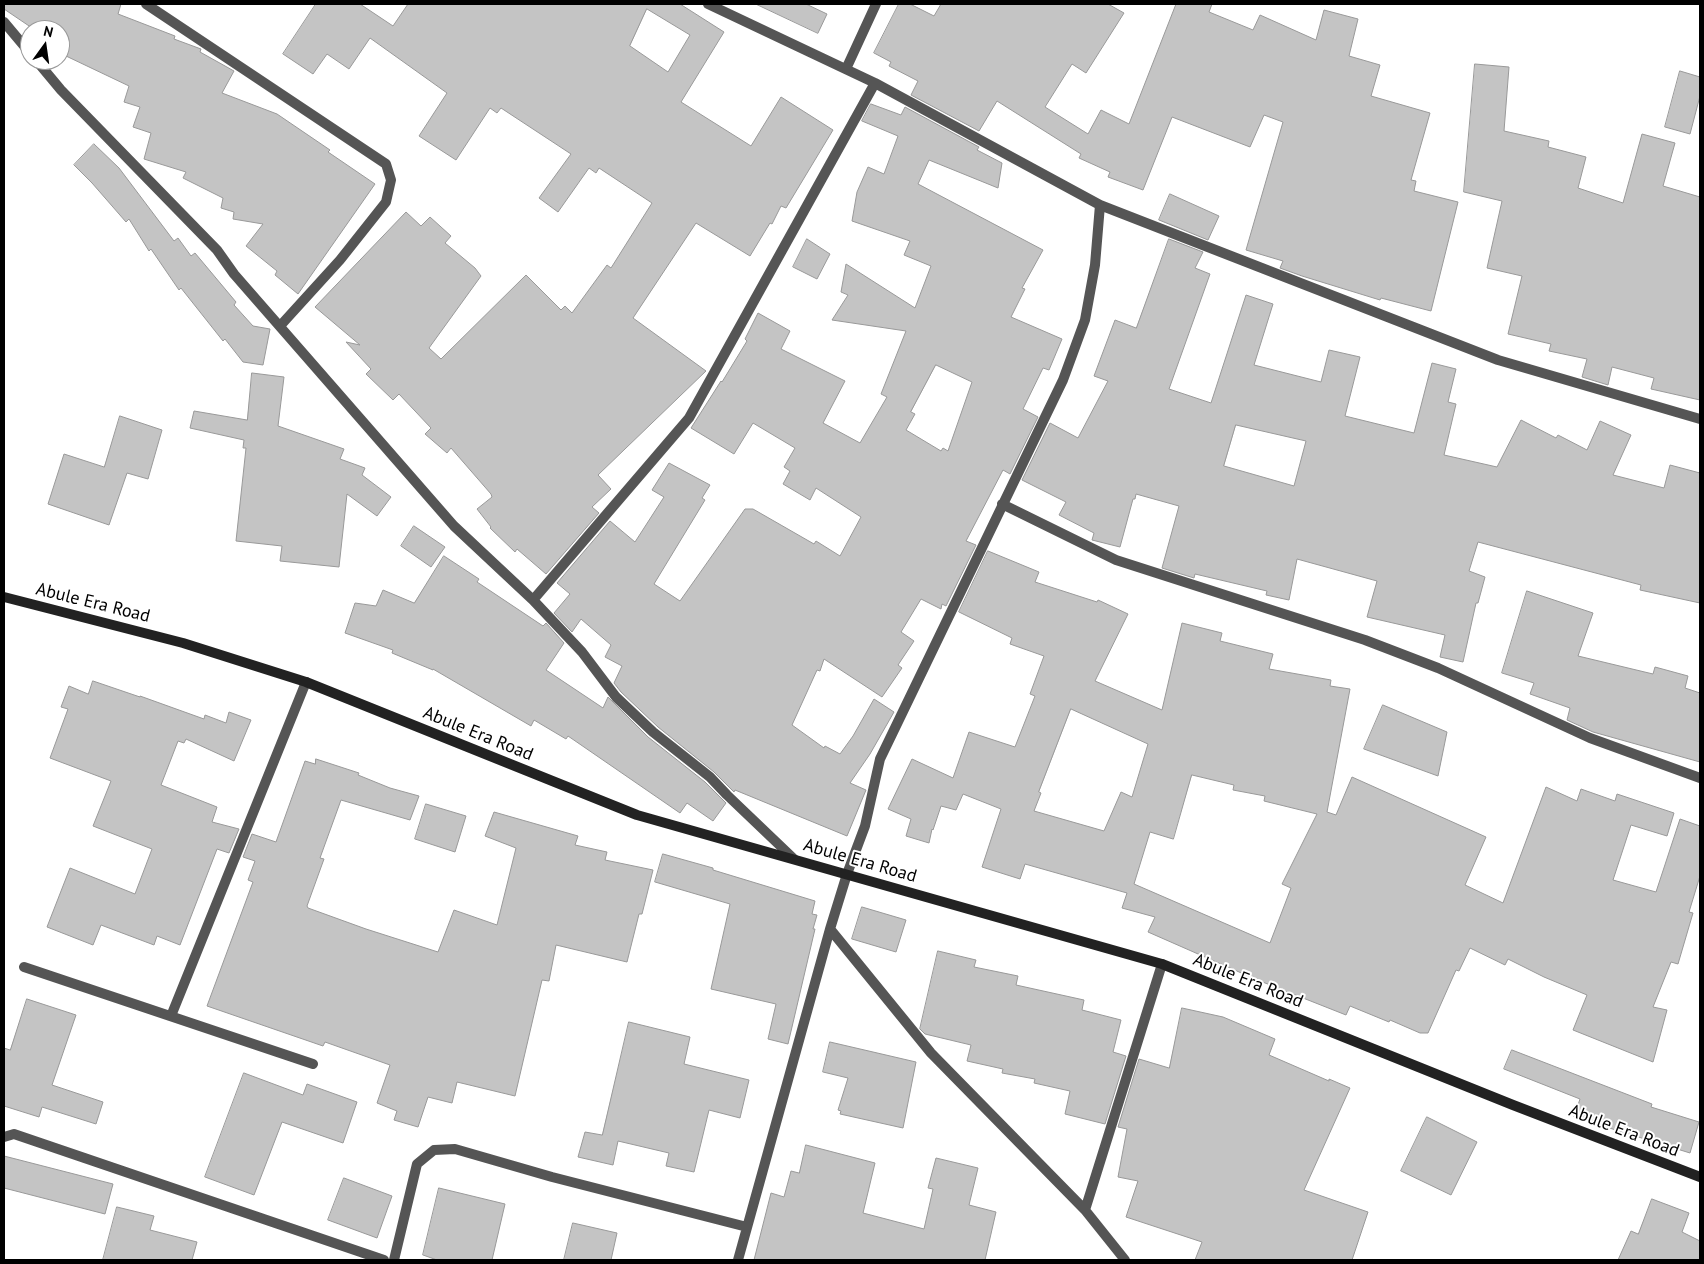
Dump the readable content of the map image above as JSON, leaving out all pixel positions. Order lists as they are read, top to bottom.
{
  "streets": {
    "street": ["Abule Era Road"]
  },
  "north": "top"
}
